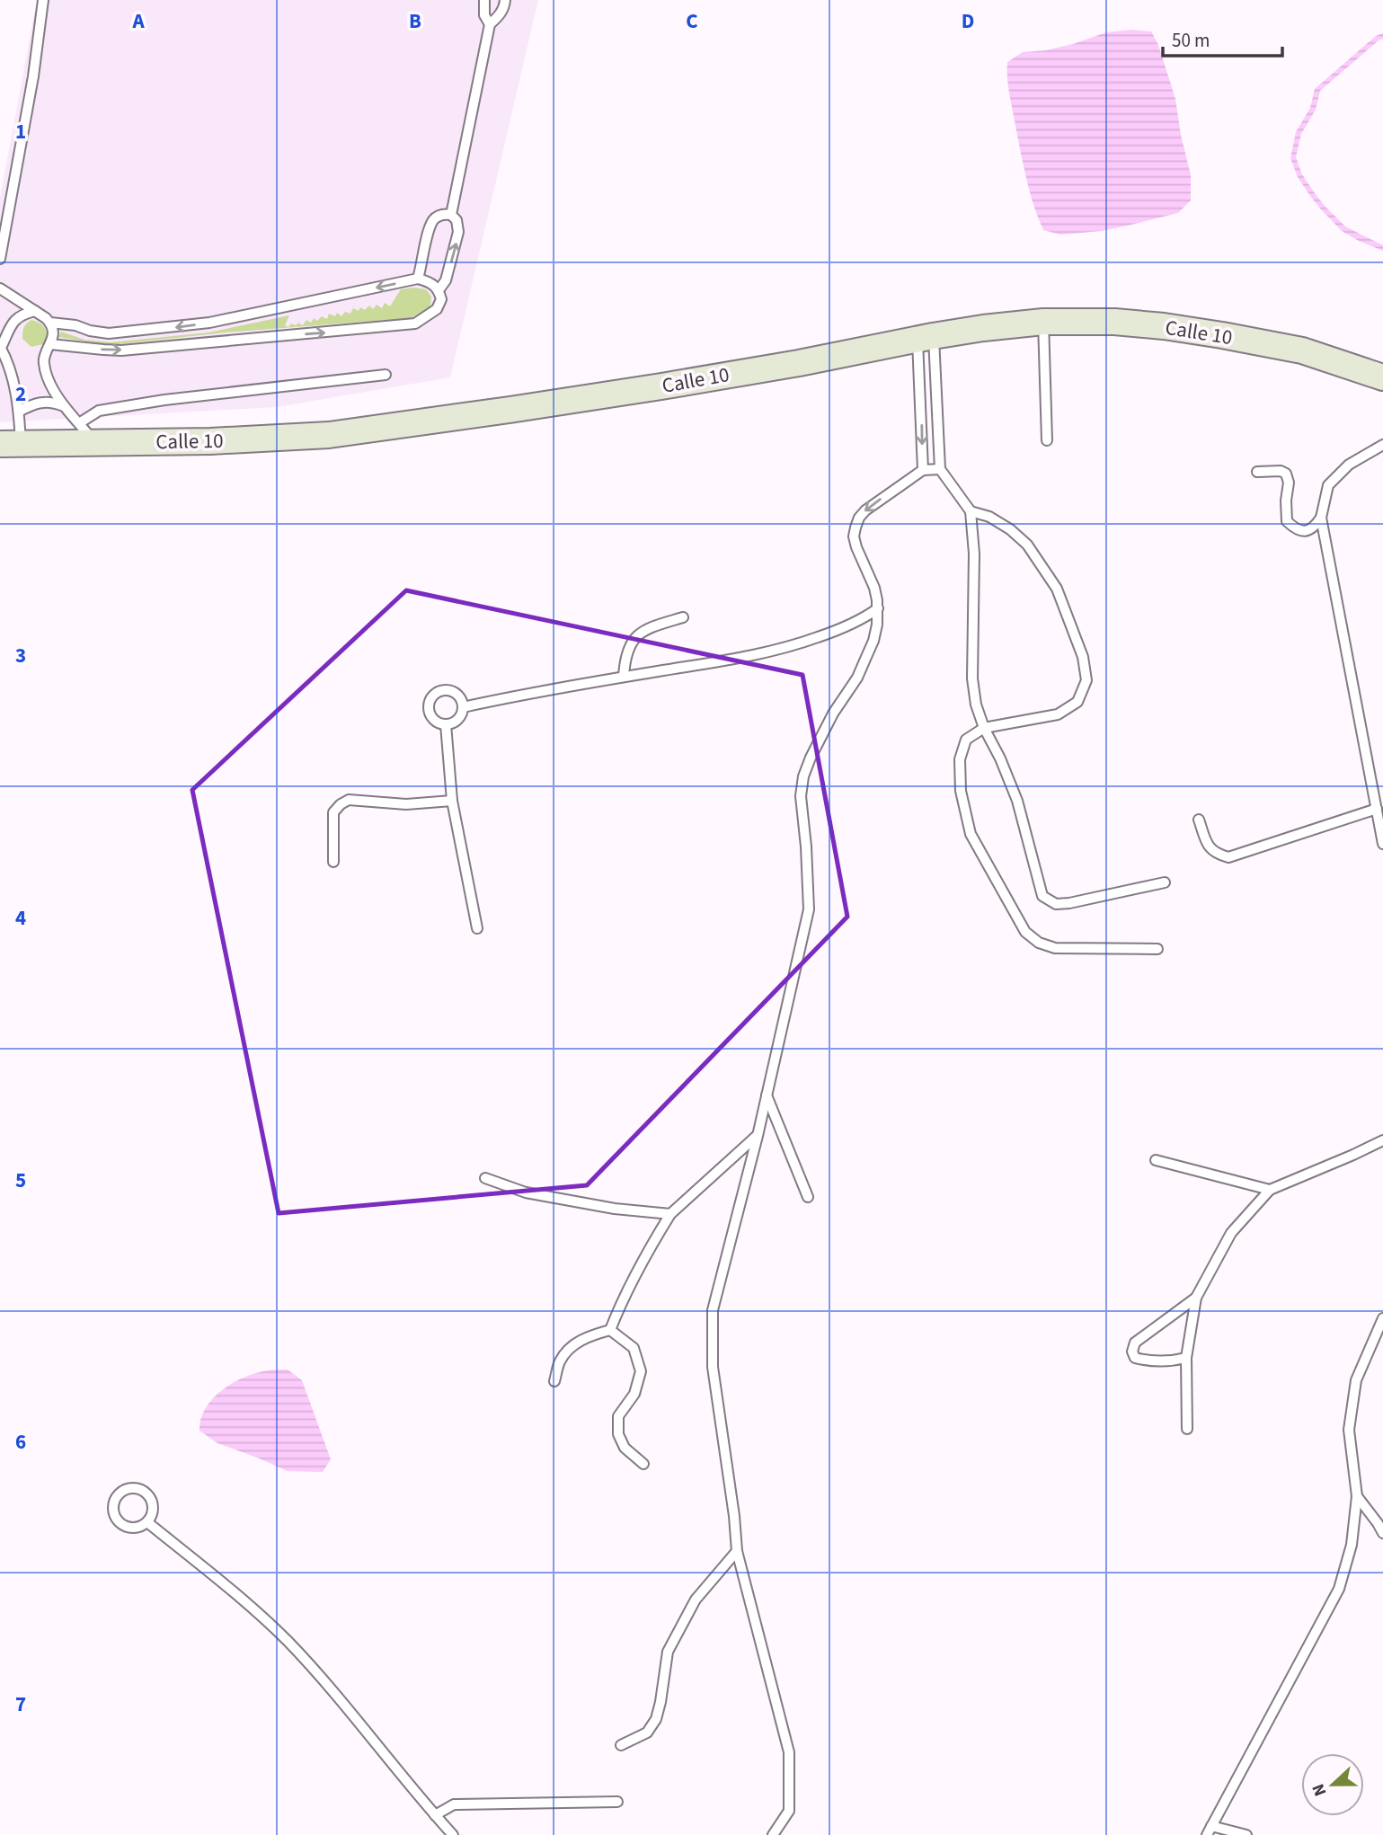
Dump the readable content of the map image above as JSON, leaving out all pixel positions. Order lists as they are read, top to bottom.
{
  "streets": {
    "main road": ["Calle 10"]
  },
  "scale_bar": "50 m",
  "north": "left",
  "grid": {
    "columns": [
      "A",
      "B",
      "C",
      "D"
    ],
    "rows": [
      "1",
      "2",
      "3",
      "4",
      "5",
      "6",
      "7"
    ]
  }
}
